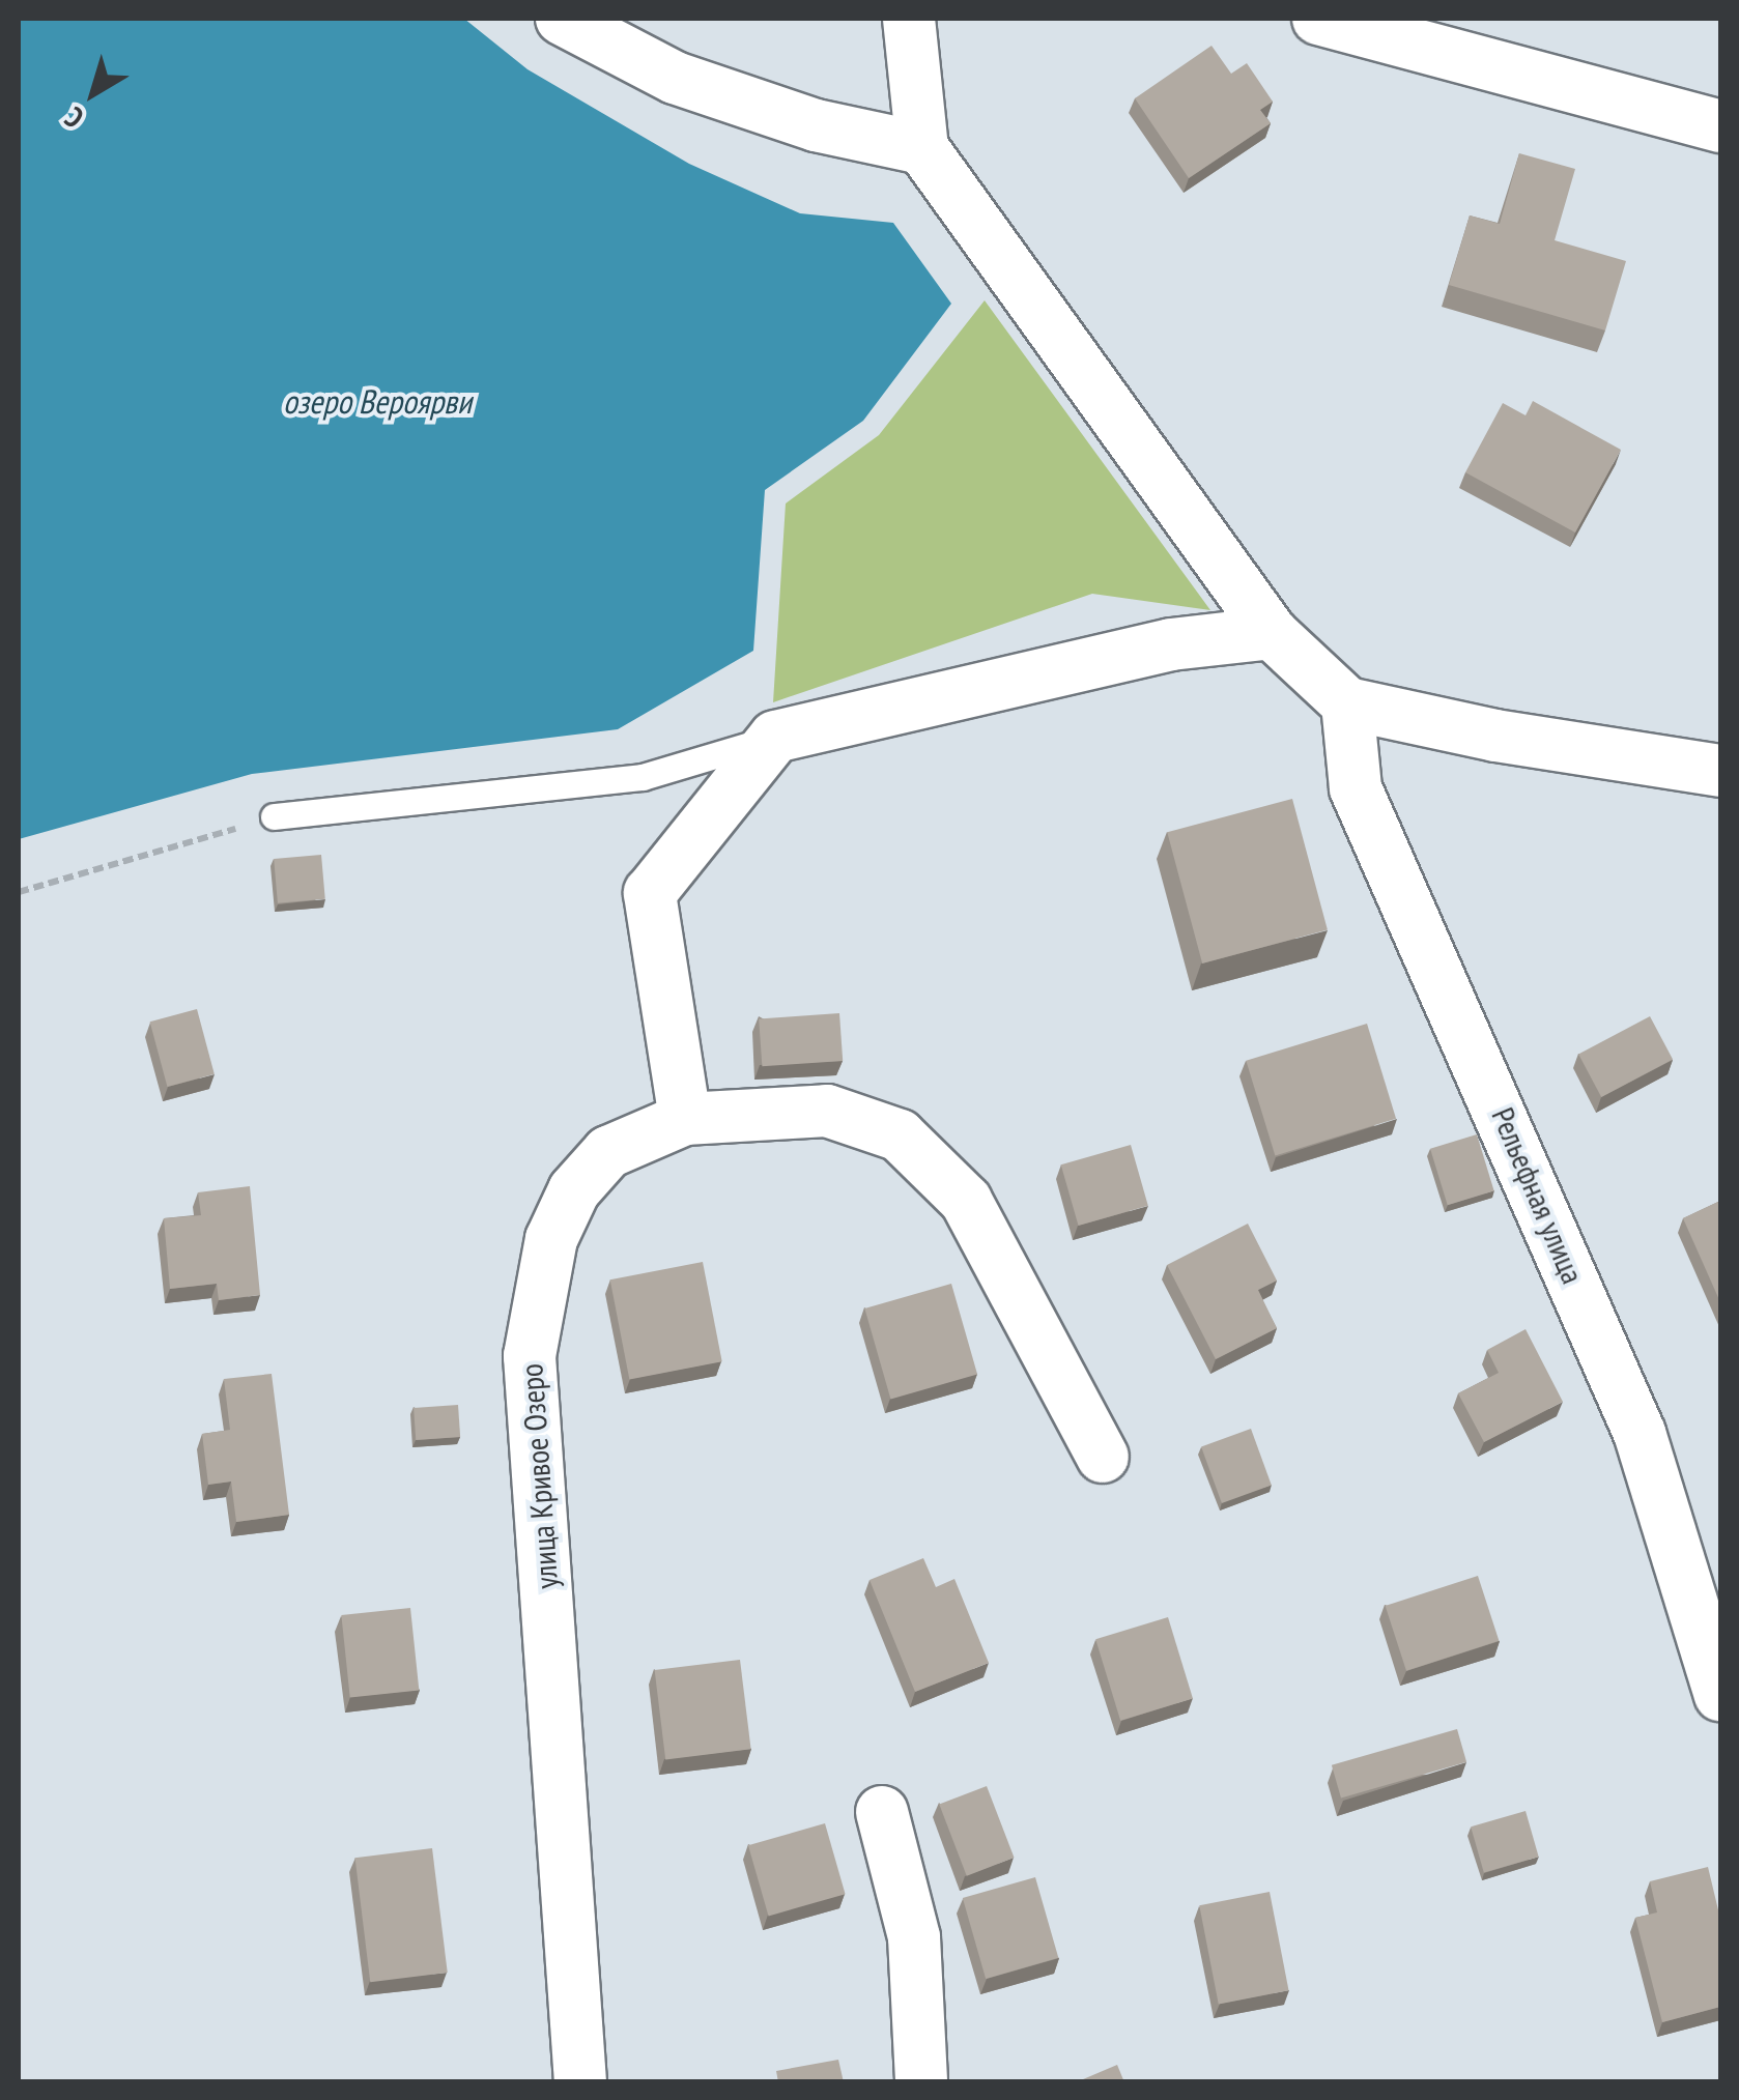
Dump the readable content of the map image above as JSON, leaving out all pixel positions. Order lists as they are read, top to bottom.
{
  "streets": {
    "street": ["Рельефная улица", "улица Кривое Озеро"]
  },
  "water": ["озеро Вероярви"],
  "north": "bottom left"
}
